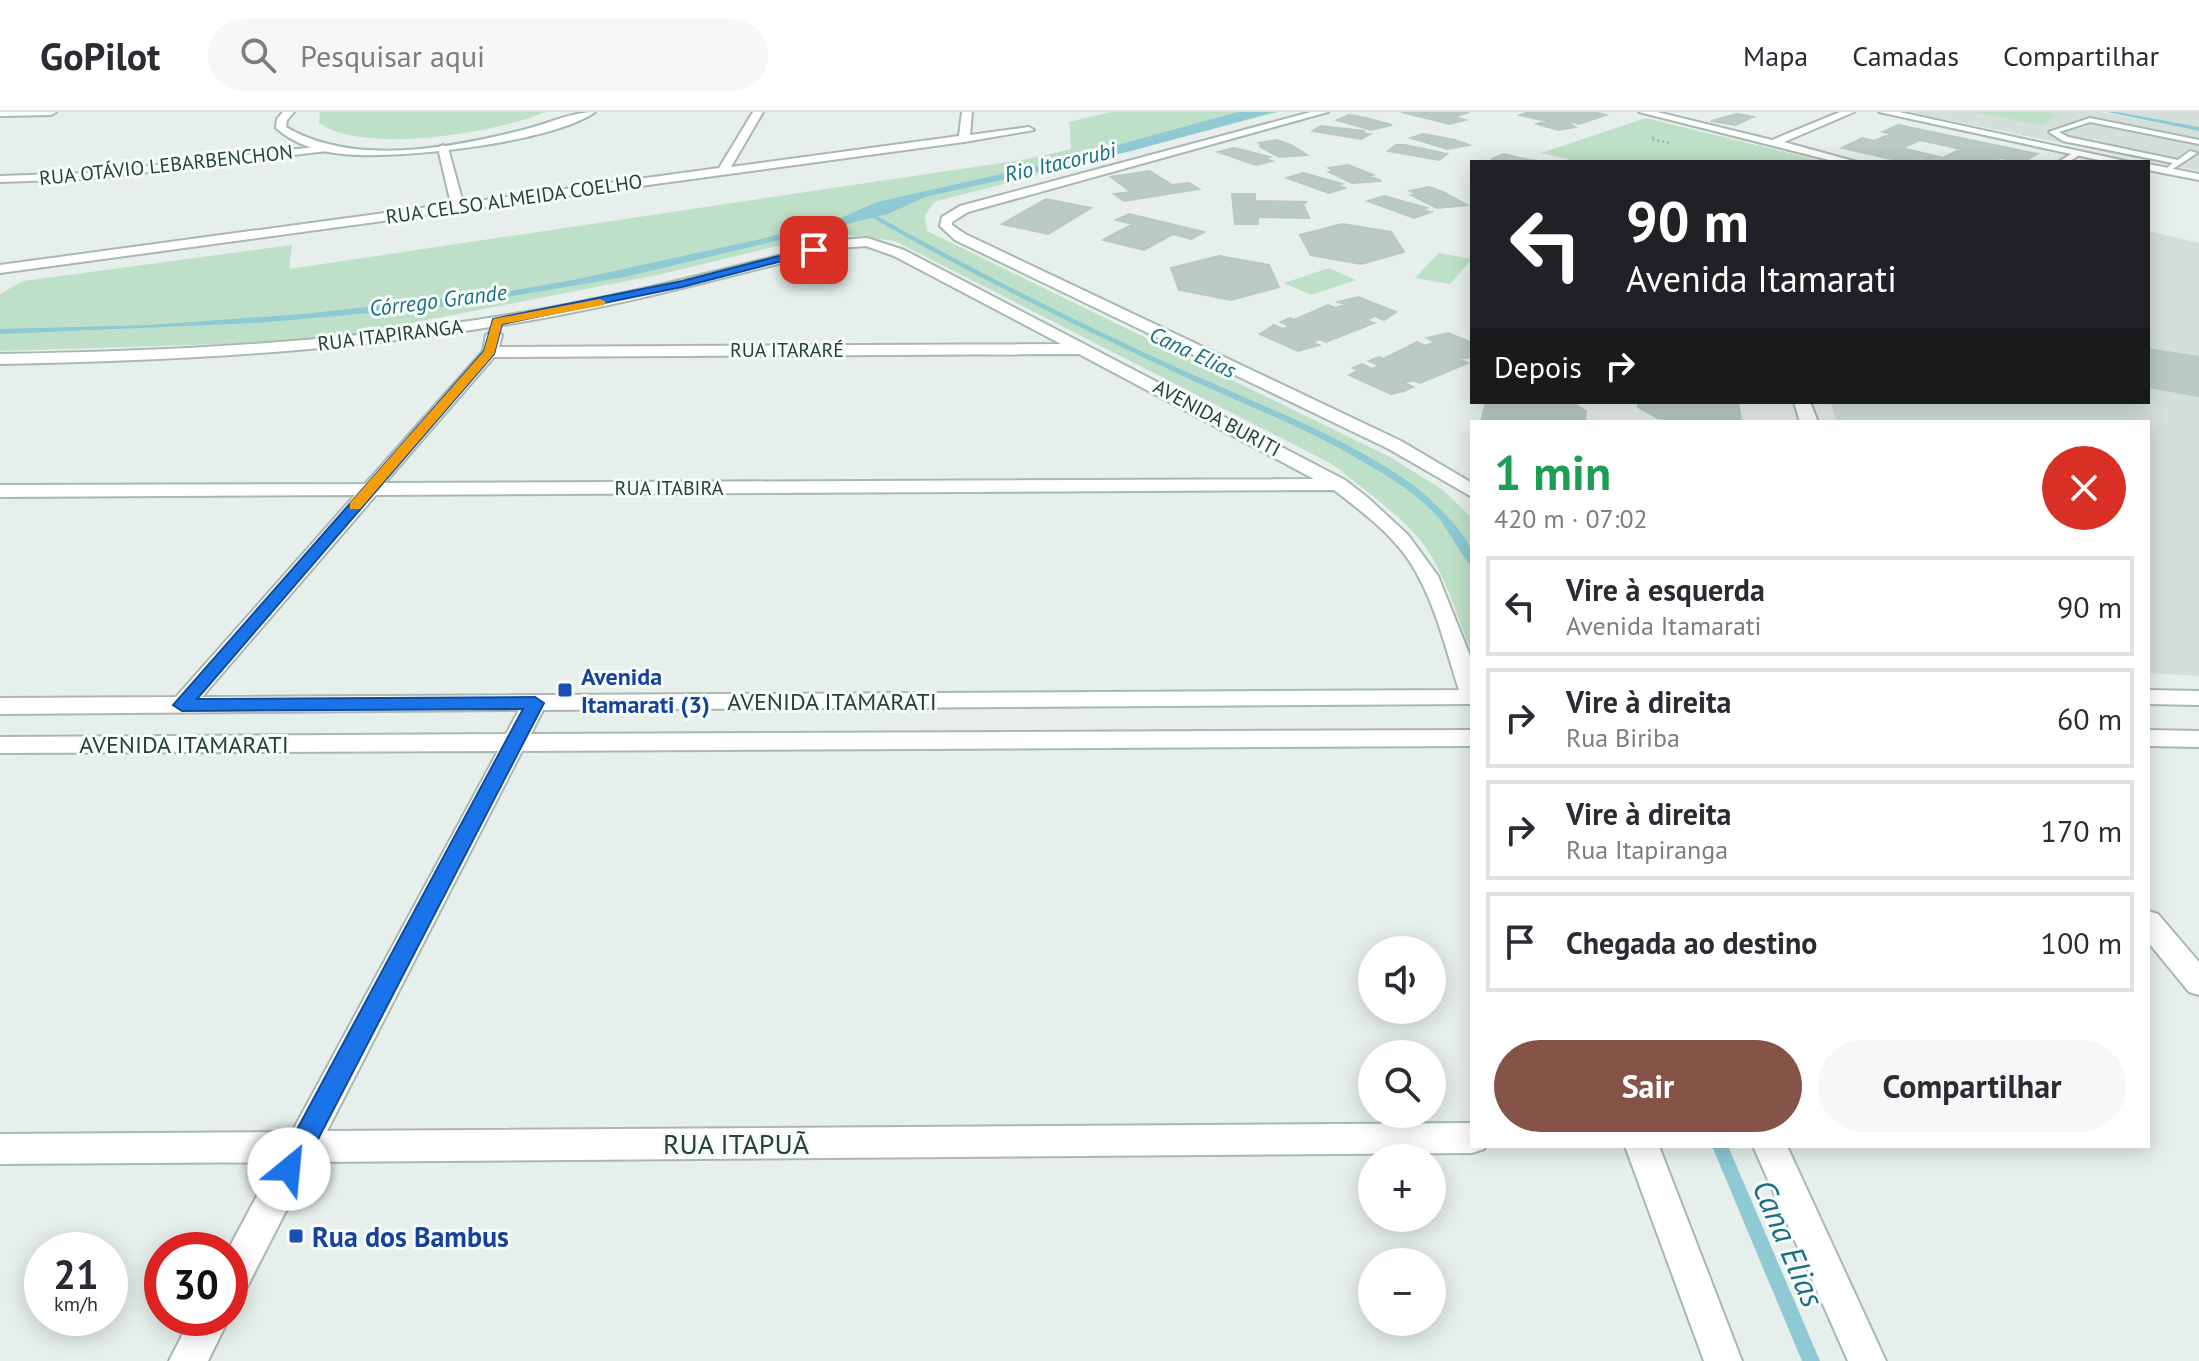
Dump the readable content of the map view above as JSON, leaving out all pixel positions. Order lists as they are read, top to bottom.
{
  "streets": {
    "street": [
      "RUA OTÁVIO LEBARBENCHON",
      "RUA CELSO ALMEIDA COELHO",
      "RUA ITAPIRANGA",
      "RUA ITARARÉ",
      "AVENIDA BURITI",
      "RUA ITABIRA",
      "AVENIDA ITAMARATI",
      "RUA ITAPUÃ"
    ]
  },
  "crossings": [
    ["RUA ITAPIRANGA", "AVENIDA BURITI"],
    ["RUA ITARARÉ", "AVENIDA BURITI"],
    ["AVENIDA BURITI", "RUA ITABIRA"]
  ],
  "water": ["Rio Itacorubi", "Córrego Grande", "Cana Elias"],
  "places": {
    "transit": ["Avenida Itamarati (3)", "Rua dos Bambus"]
  },
  "page": {
    "header": "GoPilot",
    "search": "Pesquisar aqui",
    "nav": ["Mapa", "Camadas", "Compartilhar"],
    "turn": ["90 m", "Avenida Itamarati"],
    "then": "Depois",
    "heading": ["1 min", "420 m · 07:02"],
    "list": [
      {
        "name": "Vire à esquerda",
        "note": "Avenida Itamarati",
        "value": "90 m"
      },
      {
        "name": "Vire à direita",
        "note": "Rua Biriba",
        "value": "60 m"
      },
      {
        "name": "Vire à direita",
        "note": "Rua Itapiranga",
        "value": "170 m"
      },
      {
        "name": "Chegada ao destino",
        "value": "100 m"
      }
    ],
    "map_buttons": ["+", "−"],
    "buttons": ["Sair", "Compartilhar"],
    "speed": "21 km/h",
    "limit": "30"
  }
}
